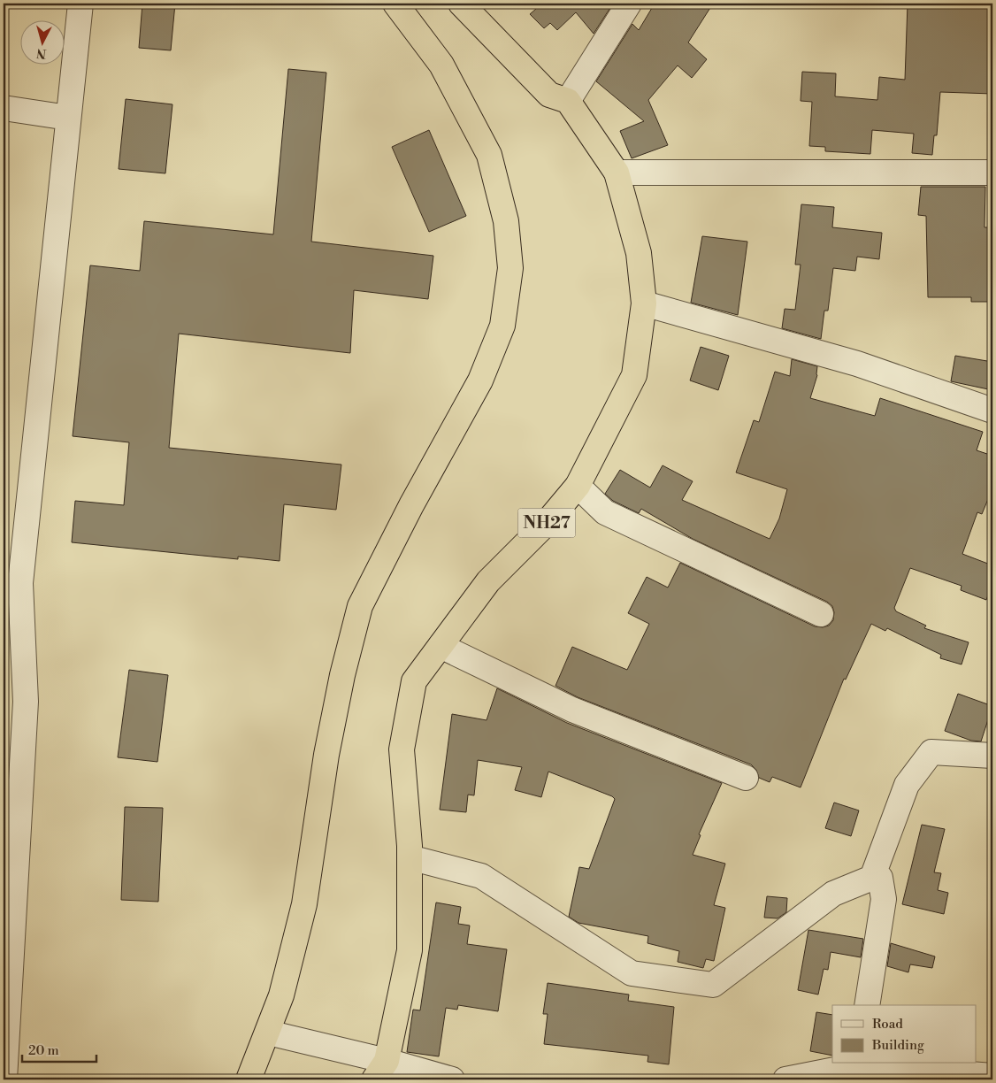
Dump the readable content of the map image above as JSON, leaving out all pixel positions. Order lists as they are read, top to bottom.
{
  "streets": {
    "highway": ["NH27"]
  },
  "legend": ["Road", "Building"],
  "scale_bar": "20 m",
  "north": "bottom"
}
